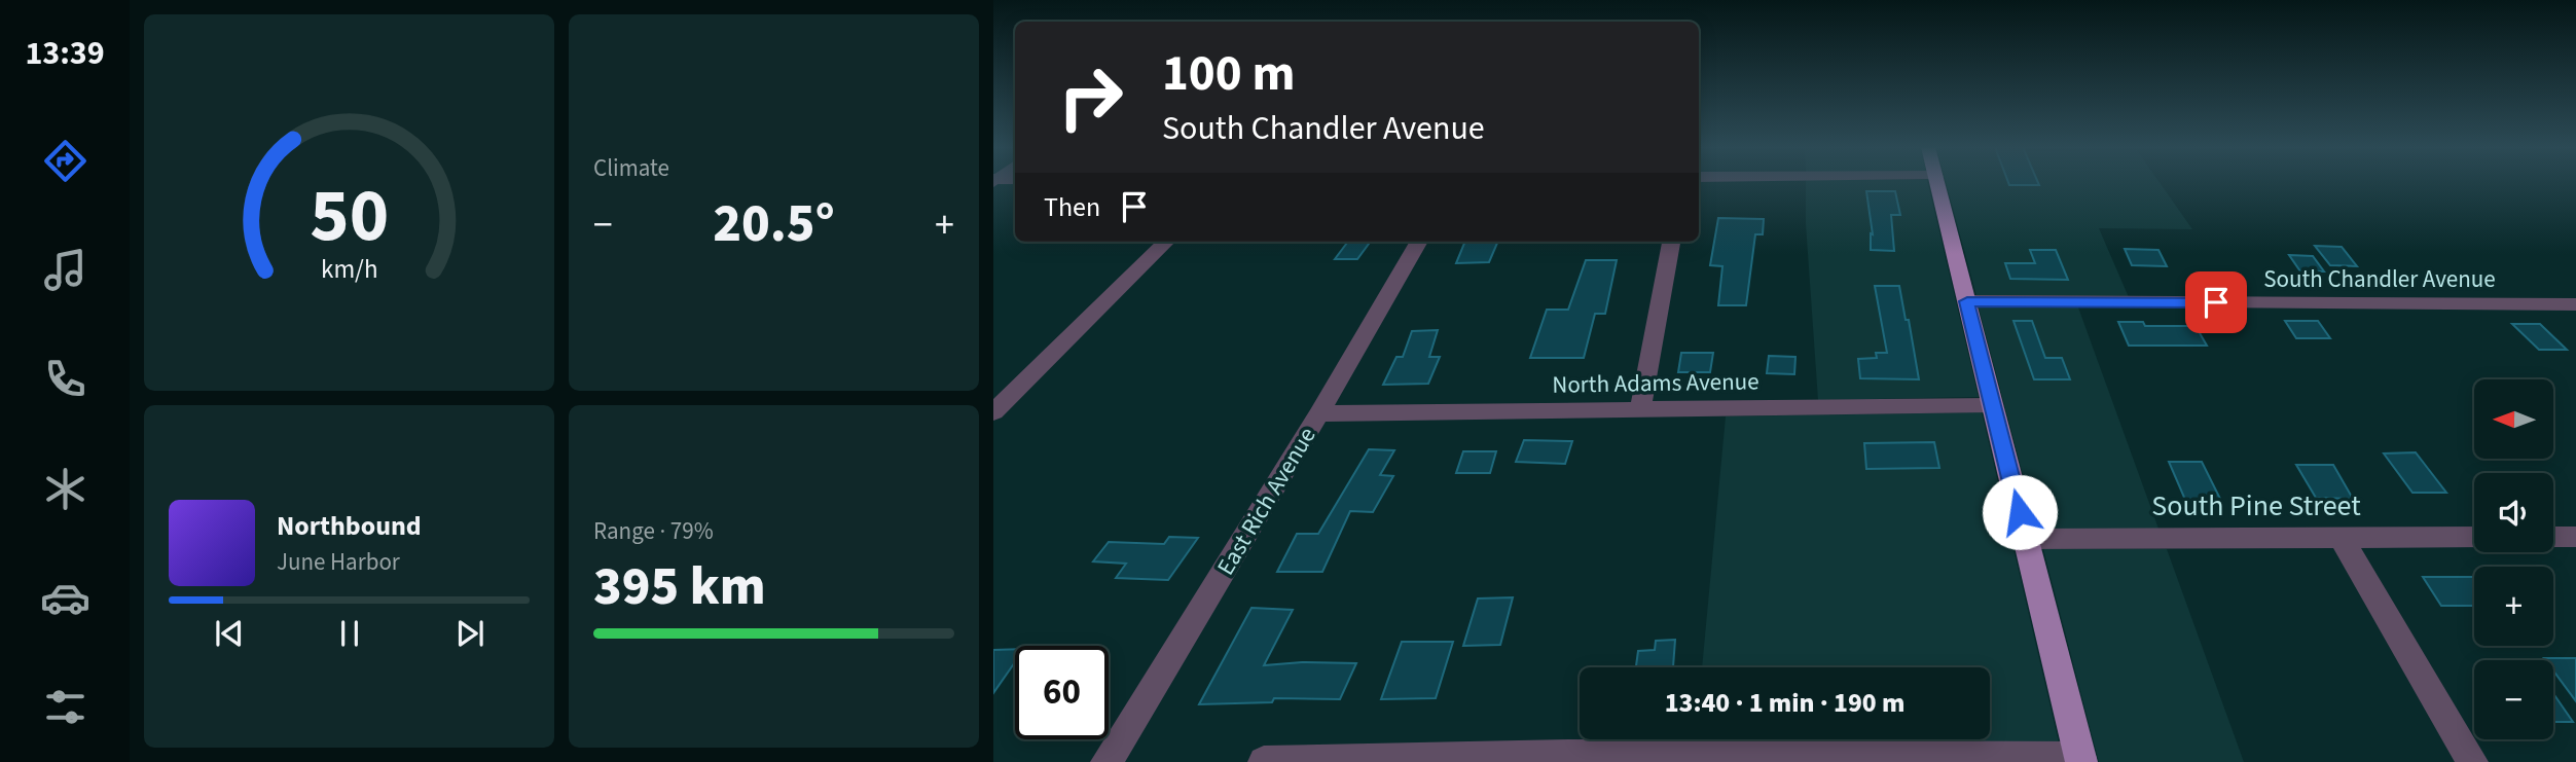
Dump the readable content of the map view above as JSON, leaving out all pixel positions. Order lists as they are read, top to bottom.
{
  "streets": {
    "street": [
      "South Chandler Avenue",
      "North Adams Avenue",
      "East Rich Avenue",
      "South Pine Street"
    ]
  },
  "crossings": [
    ["North Adams Avenue", "East Rich Avenue"]
  ],
  "north": "left",
  "page": {
    "tabs": "13:39",
    "tile": [
      "Climate",
      ["Range · 79%", "395 km"]
    ],
    "turn": ["100 m", "South Chandler Avenue"],
    "then": "Then",
    "heat": ["−", "20.5°", "+"],
    "map_buttons": ["+", "−"],
    "song": ["Northbound", "June Harbor"],
    "limit": "60",
    "trip": "13:40 · 1 min · 190 m",
    "gauge": ["50", "km/h"]
  }
}
